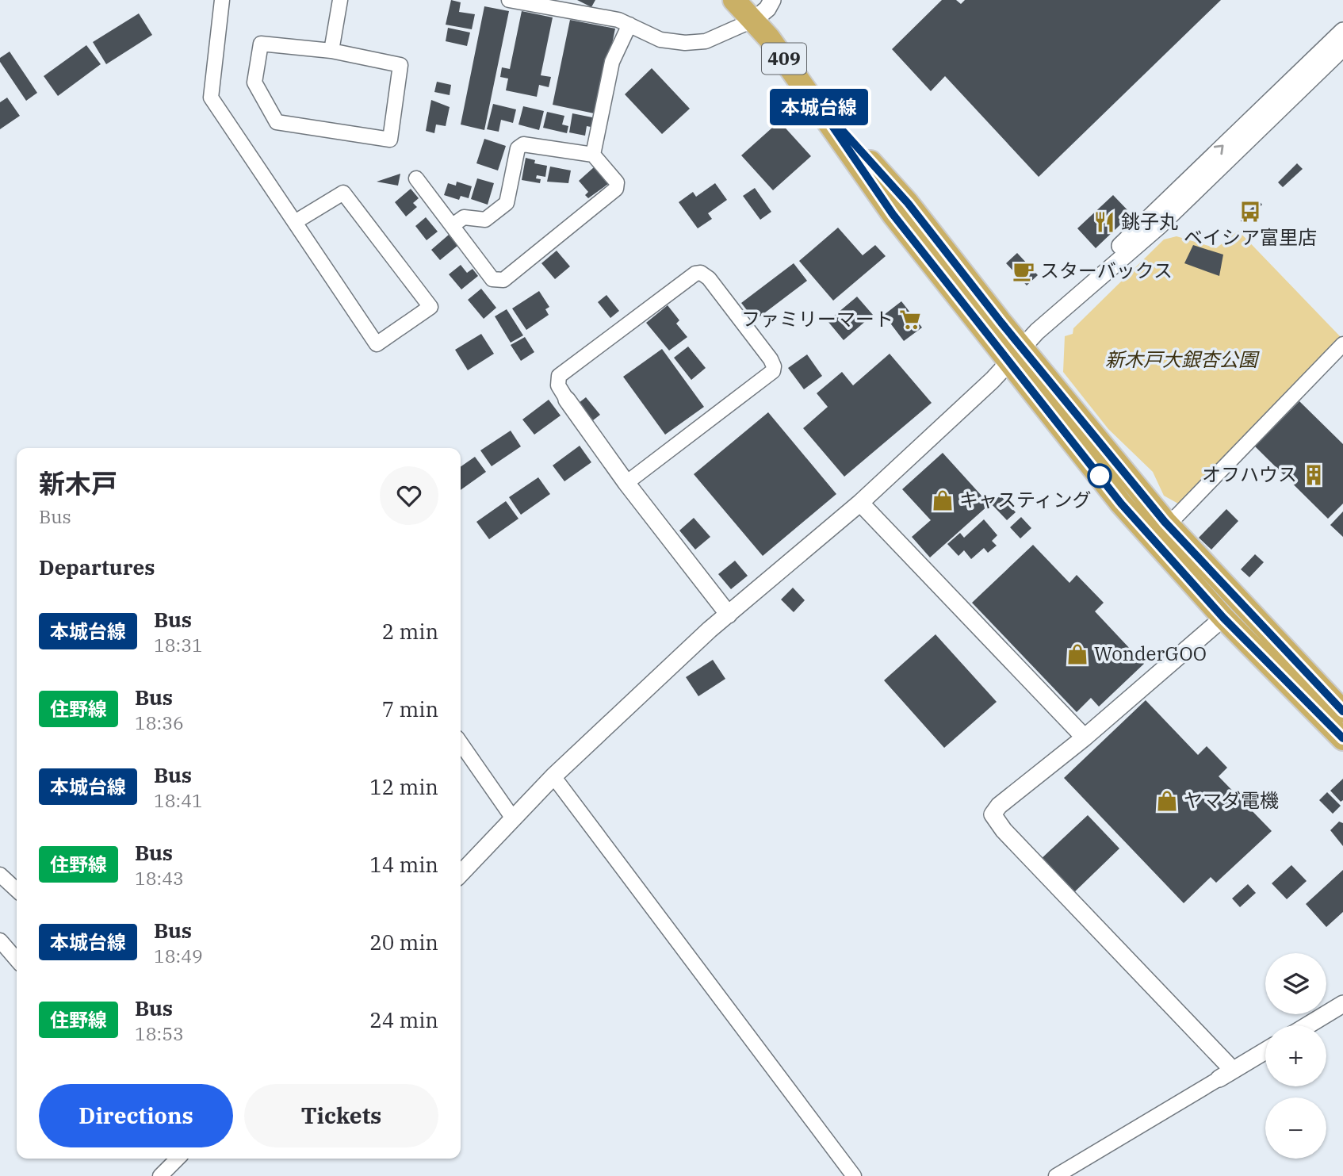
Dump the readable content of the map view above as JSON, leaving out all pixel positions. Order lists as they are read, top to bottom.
{
  "streets": {
    "highway": ["409"]
  },
  "parks": ["新木戸大銀杏公園"],
  "places": {
    "bus stop": ["ベイシア富里店"],
    "restaurant": ["銚子丸"],
    "cafe": ["スターバックス"],
    "supermarket": ["ファミリーマート"],
    "building": ["オフハウス"],
    "shop": ["キャスティング", "WonderGOO", "ヤマダ電機"]
  },
  "lines": ["bus line 本城台線"],
  "page": {
    "on_map": "本城台線",
    "heading": [
      ["新木戸", "Bus"],
      "Departures"
    ],
    "list": [
      {
        "mark": "本城台線",
        "name": "Bus",
        "note": "18:31",
        "value": "2 min"
      },
      {
        "mark": "住野線",
        "name": "Bus",
        "note": "18:36",
        "value": "7 min"
      },
      {
        "mark": "本城台線",
        "name": "Bus",
        "note": "18:41",
        "value": "12 min"
      },
      {
        "mark": "住野線",
        "name": "Bus",
        "note": "18:43",
        "value": "14 min"
      },
      {
        "mark": "本城台線",
        "name": "Bus",
        "note": "18:49",
        "value": "20 min"
      },
      {
        "mark": "住野線",
        "name": "Bus",
        "note": "18:53",
        "value": "24 min"
      }
    ],
    "map_buttons": ["+", "−"],
    "buttons": ["Directions", "Tickets"]
  }
}
